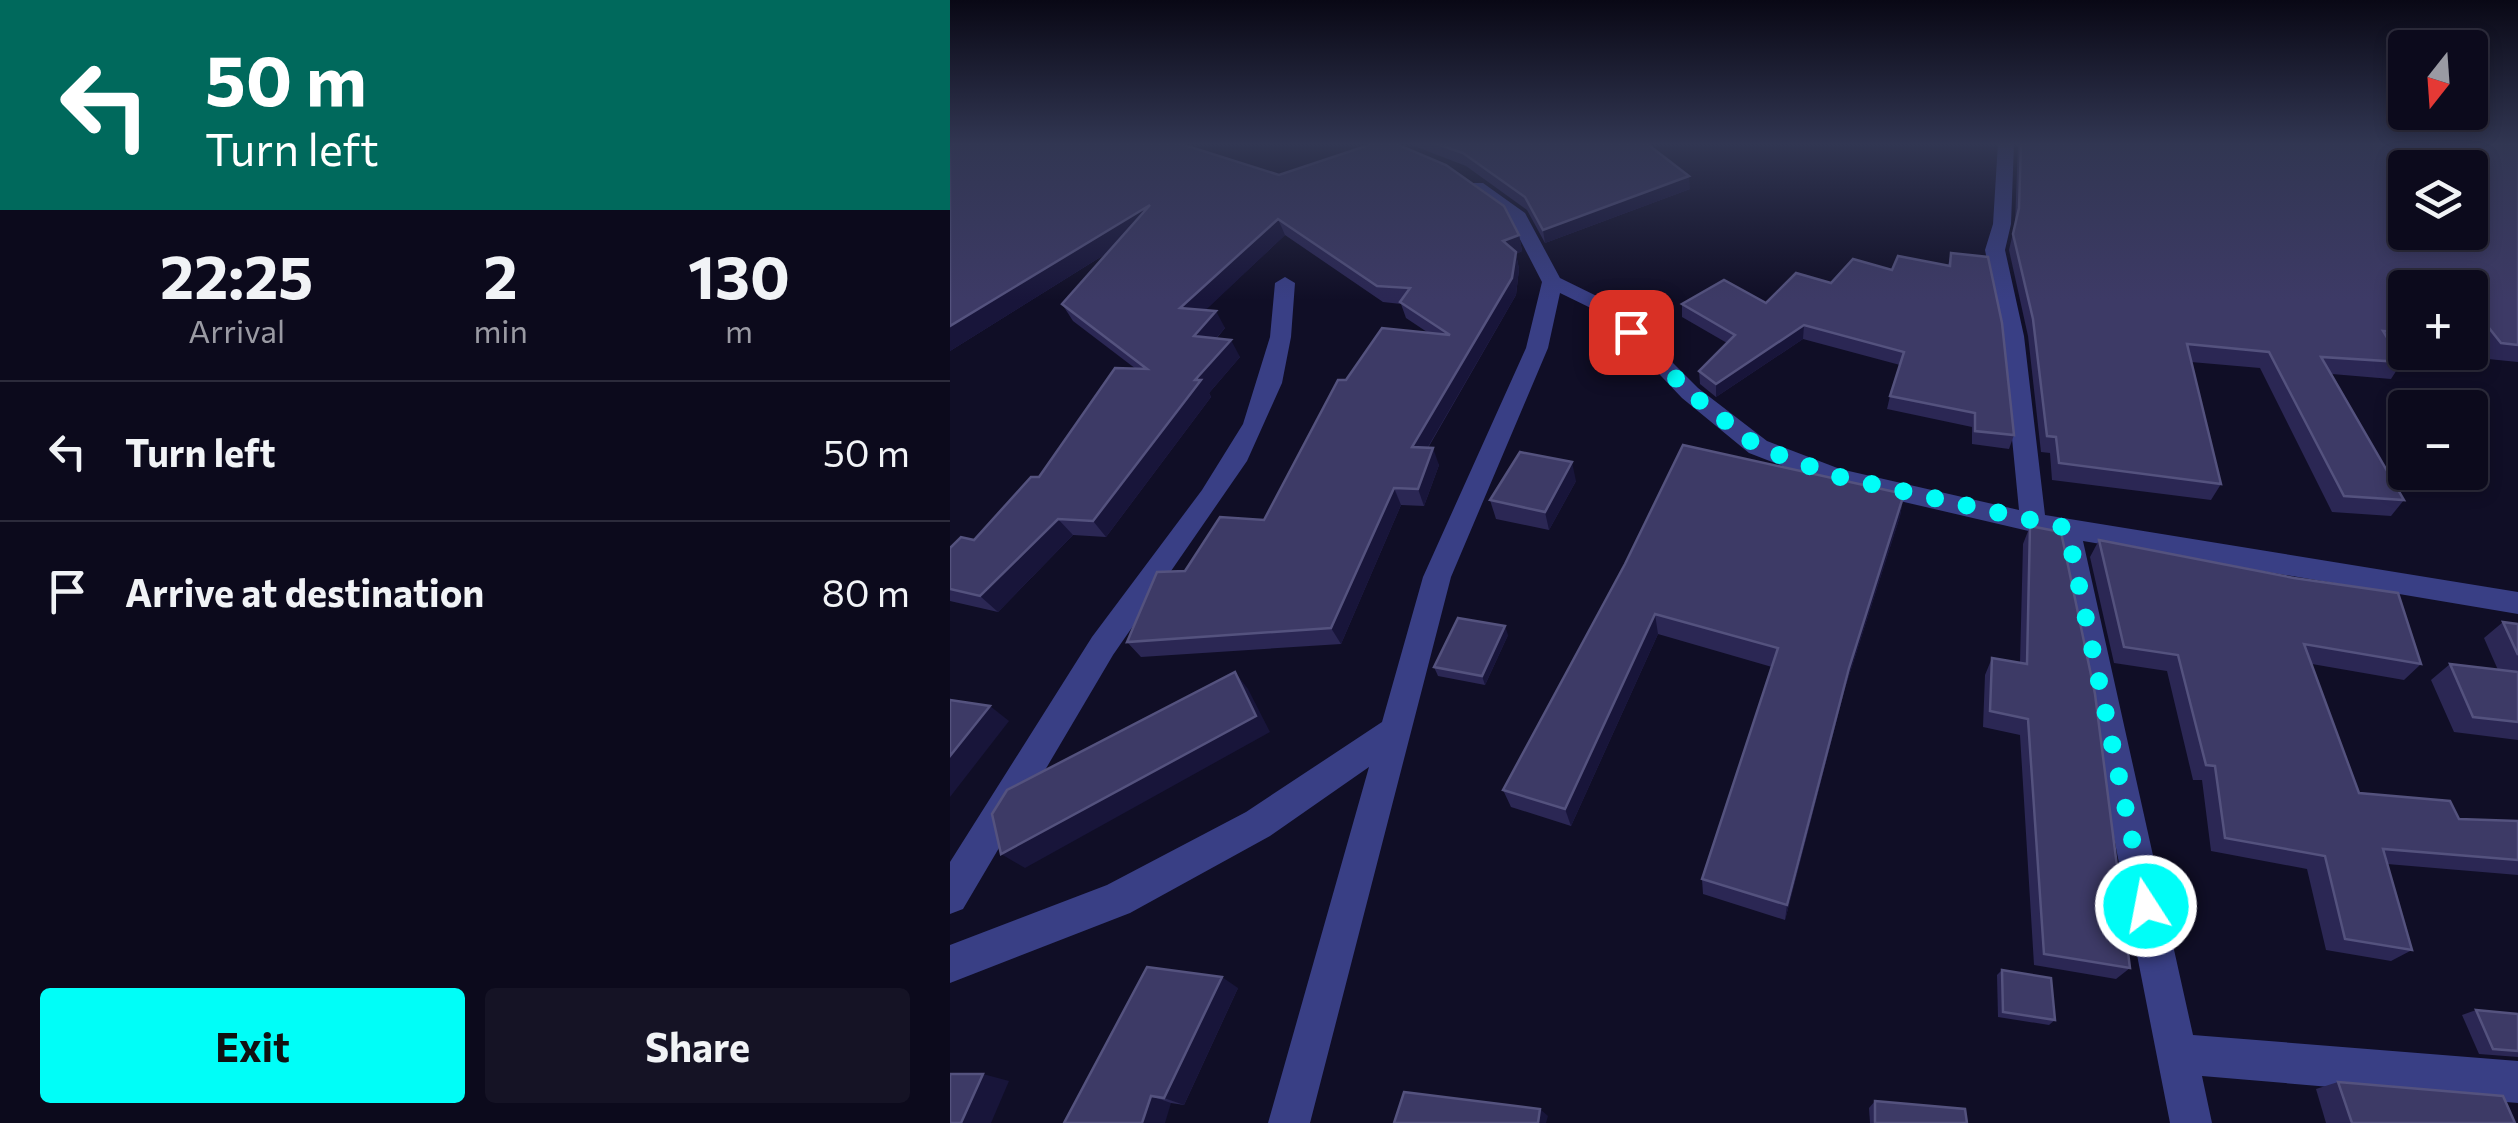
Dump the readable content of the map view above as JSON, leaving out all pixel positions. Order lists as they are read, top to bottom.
{
  "north": "bottom",
  "page": {
    "turn": ["50 m", "Turn left"],
    "map_buttons": ["+", "−"],
    "eta": [
      "22:25",
      "Arrival",
      "2",
      "min",
      "130",
      "m"
    ],
    "list": [
      {
        "name": "Turn left",
        "value": "50 m"
      },
      {
        "name": "Arrive at destination",
        "value": "80 m"
      }
    ],
    "buttons": ["Exit", "Share"]
  }
}
